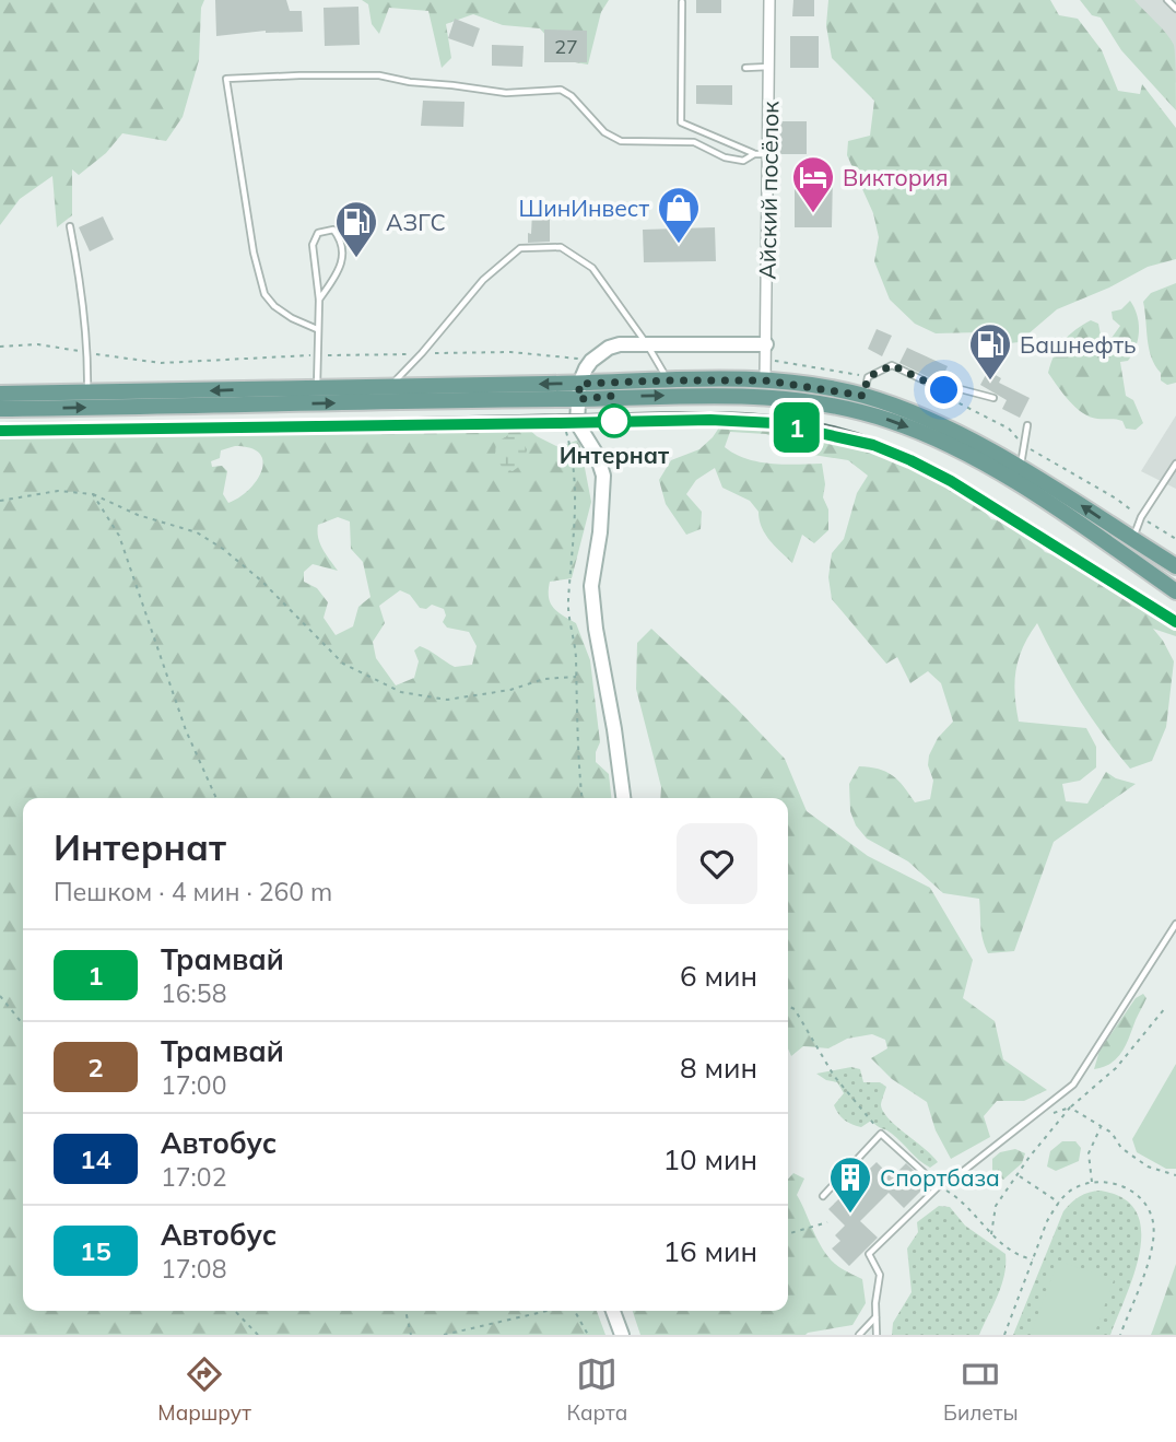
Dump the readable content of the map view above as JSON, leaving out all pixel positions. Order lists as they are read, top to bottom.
{
  "streets": {
    "street": ["Айский посёлок"]
  },
  "places": {
    "hotel": ["Виктория"],
    "shop": ["ШинИнвест"],
    "fuel station": ["АЗГС", "Башнефть"],
    "other": ["Интернат"],
    "building": ["Спортбаза"]
  },
  "lines": ["tram line 1"],
  "house_numbers": ["27"],
  "page": {
    "on_map": "1",
    "heading": ["Интернат", "Пешком · 4 мин · 260 m"],
    "list": [
      {
        "mark": "1",
        "name": "Трамвай",
        "note": "16:58",
        "value": "6 мин"
      },
      {
        "mark": "2",
        "name": "Трамвай",
        "note": "17:00",
        "value": "8 мин"
      },
      {
        "mark": "14",
        "name": "Автобус",
        "note": "17:02",
        "value": "10 мин"
      },
      {
        "mark": "15",
        "name": "Автобус",
        "note": "17:08",
        "value": "16 мин"
      }
    ],
    "tabs": ["Маршрут", "Карта", "Билеты"]
  }
}
